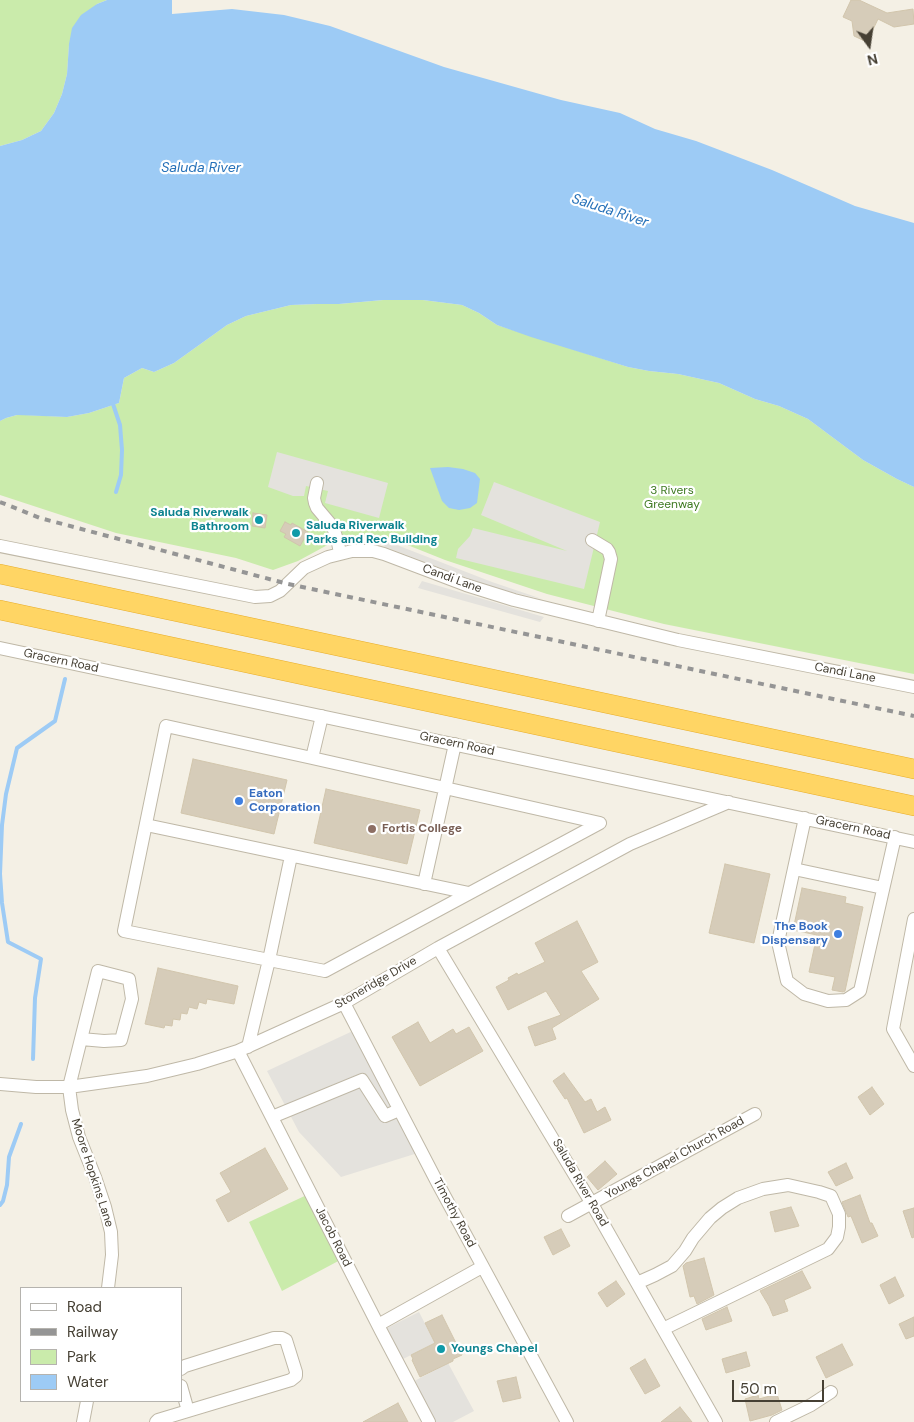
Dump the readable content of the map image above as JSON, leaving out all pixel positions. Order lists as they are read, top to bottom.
{
  "streets": {
    "street": [
      "Candi Lane",
      "Gracern Road",
      "Stoneridge Drive",
      "Youngs Chapel Church Road",
      "Moore Hopkins Lane",
      "Saluda River Road",
      "Timothy Road",
      "Jacob Road"
    ]
  },
  "crossings": [
    ["Gracern Road", "Stoneridge Drive"],
    ["Stoneridge Drive", "Moore Hopkins Lane"],
    ["Stoneridge Drive", "Saluda River Road"],
    ["Stoneridge Drive", "Timothy Road"],
    ["Stoneridge Drive", "Jacob Road"],
    ["Youngs Chapel Church Road", "Saluda River Road"]
  ],
  "water": ["Saluda River"],
  "parks": ["3 Rivers Greenway"],
  "places": [
    "Saluda Riverwalk Bathroom",
    "Saluda Riverwalk Parks and Rec Building",
    "Eaton Corporation",
    "Fortis College",
    "The Book Dispensary",
    "Youngs Chapel"
  ],
  "legend": [
    "Road",
    "Railway",
    "Park",
    "Water"
  ],
  "scale_bar": "50 m",
  "north": "bottom"
}
